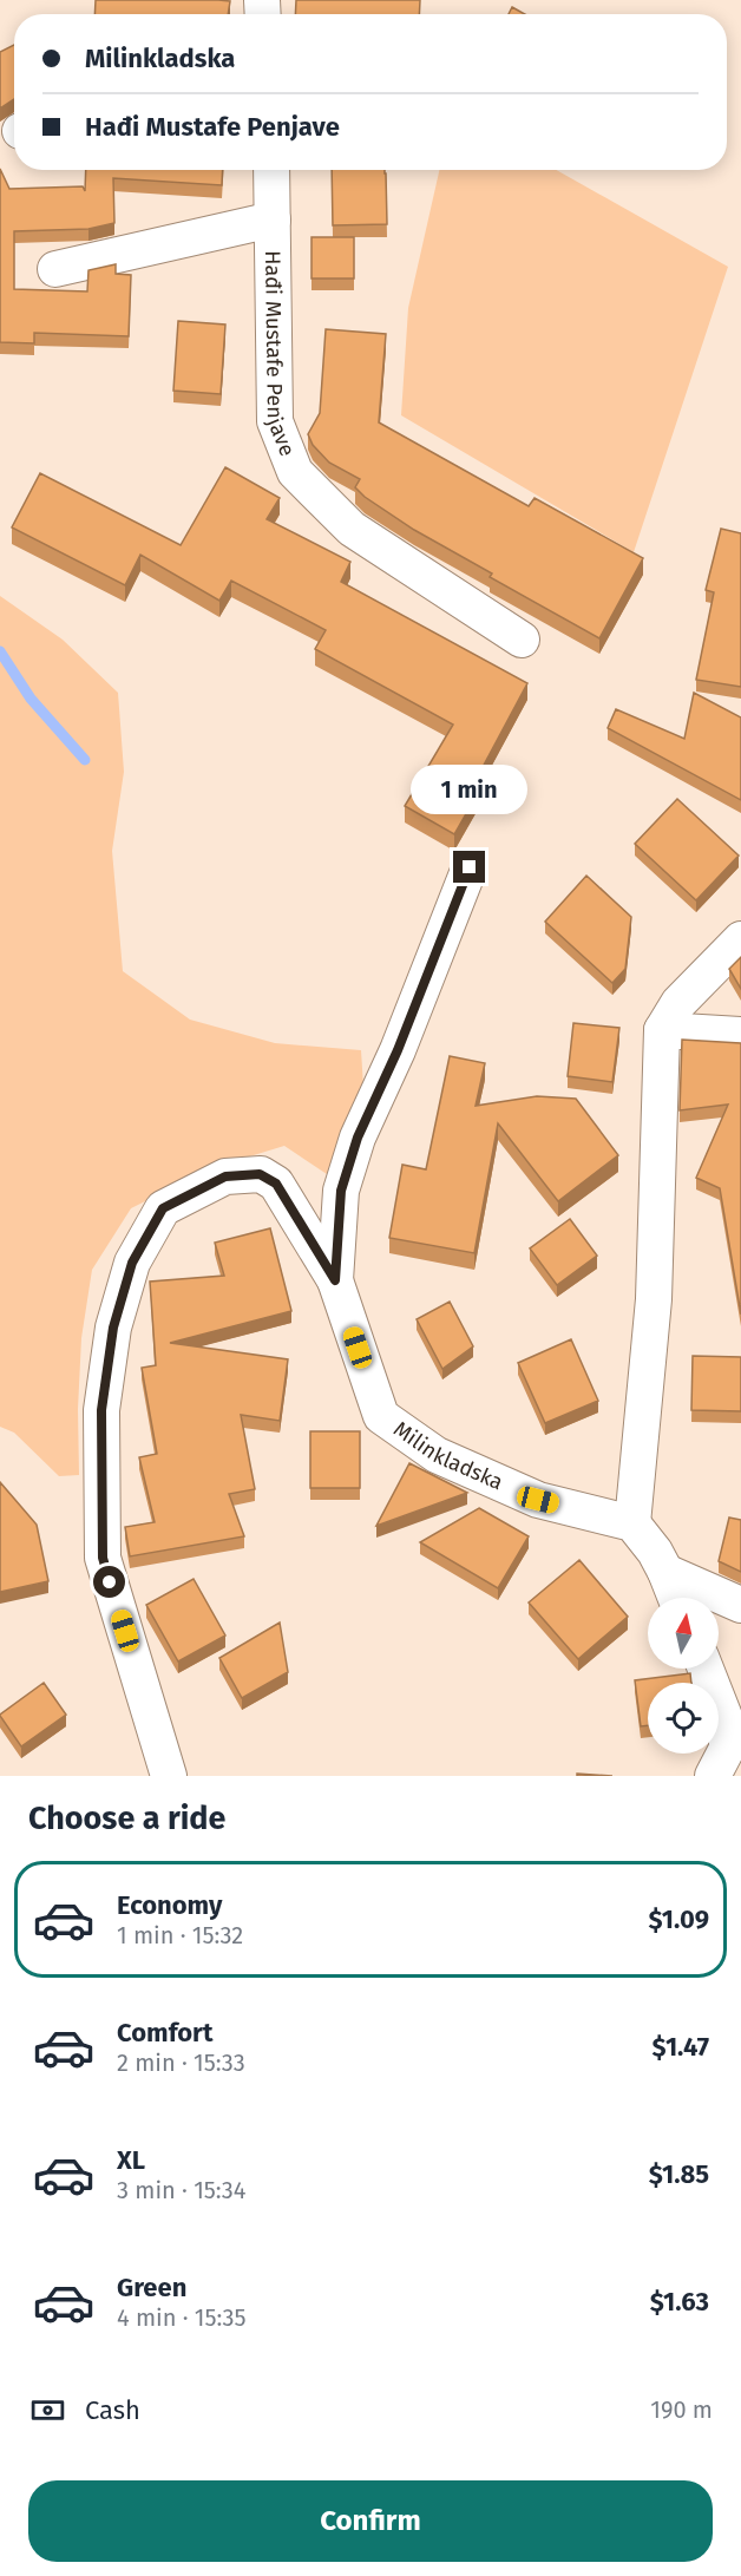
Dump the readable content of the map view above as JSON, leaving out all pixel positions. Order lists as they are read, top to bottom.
{
  "streets": {
    "street": ["Hađi Mustafe Penjave", "Milinkladska"]
  },
  "north": "top",
  "page": {
    "banner": ["Milinkladska", "Hađi Mustafe Penjave"],
    "bubble": "1 min",
    "heading": "Choose a ride",
    "list": [
      {
        "name": "Economy",
        "note": "1 min · 15:32",
        "value": "$1.09"
      },
      {
        "name": "Comfort",
        "note": "2 min · 15:33",
        "value": "$1.47"
      },
      {
        "name": "XL",
        "note": "3 min · 15:34",
        "value": "$1.85"
      },
      {
        "name": "Green",
        "note": "4 min · 15:35",
        "value": "$1.63"
      }
    ],
    "pay": ["Cash", "190 m"],
    "buttons": "Confirm"
  }
}
